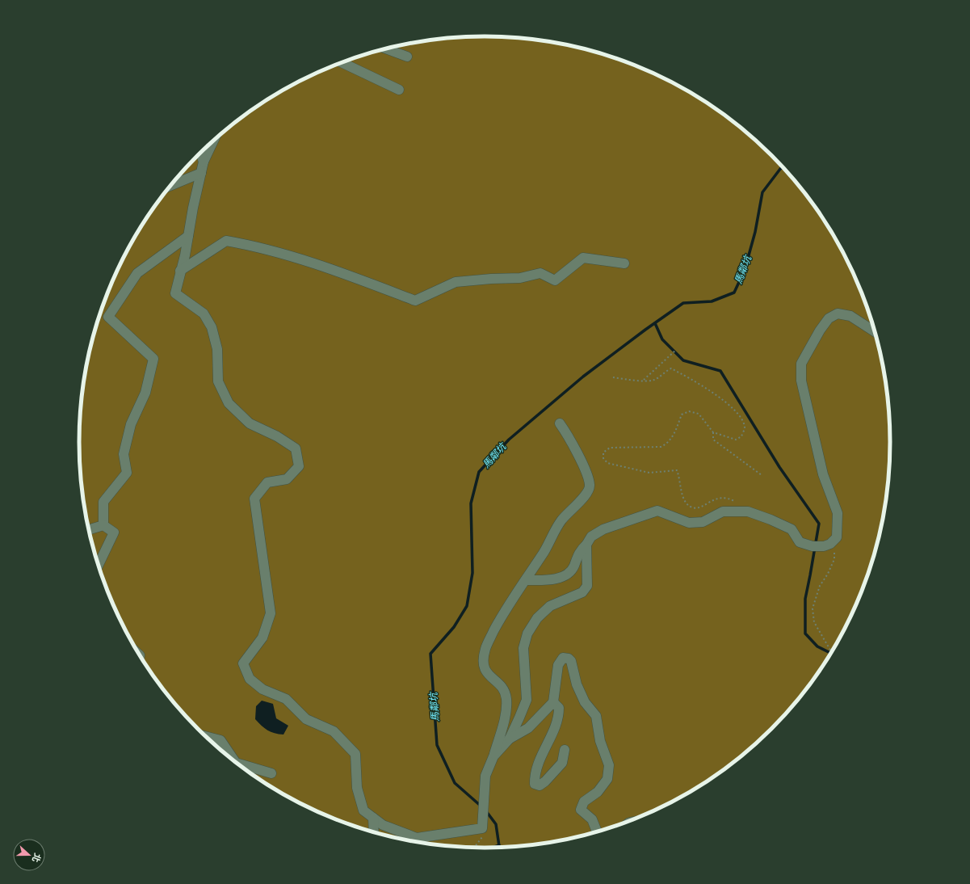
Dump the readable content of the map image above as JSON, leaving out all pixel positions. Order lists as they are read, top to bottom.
{
  "water": ["馬鄰坑"],
  "north": "right"
}
